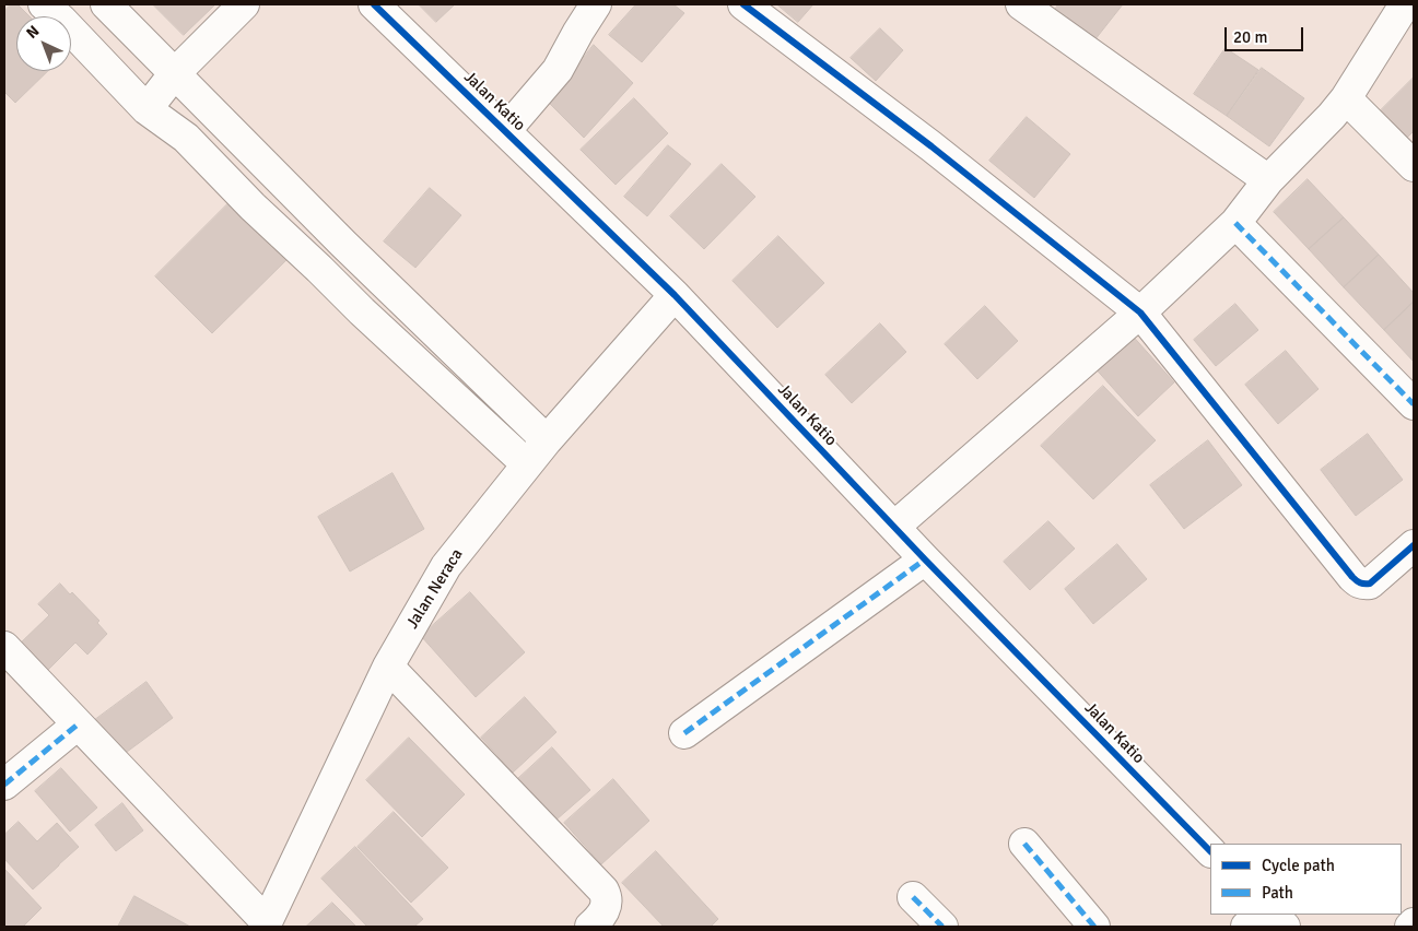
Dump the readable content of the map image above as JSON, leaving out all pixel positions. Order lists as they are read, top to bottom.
{
  "streets": {
    "street": ["Jalan Katio", "Jalan Neraca"]
  },
  "crossings": [
    ["Jalan Katio", "Jalan Neraca"]
  ],
  "legend": ["Cycle path", "Path"],
  "scale_bar": "20 m",
  "north": "top left"
}
